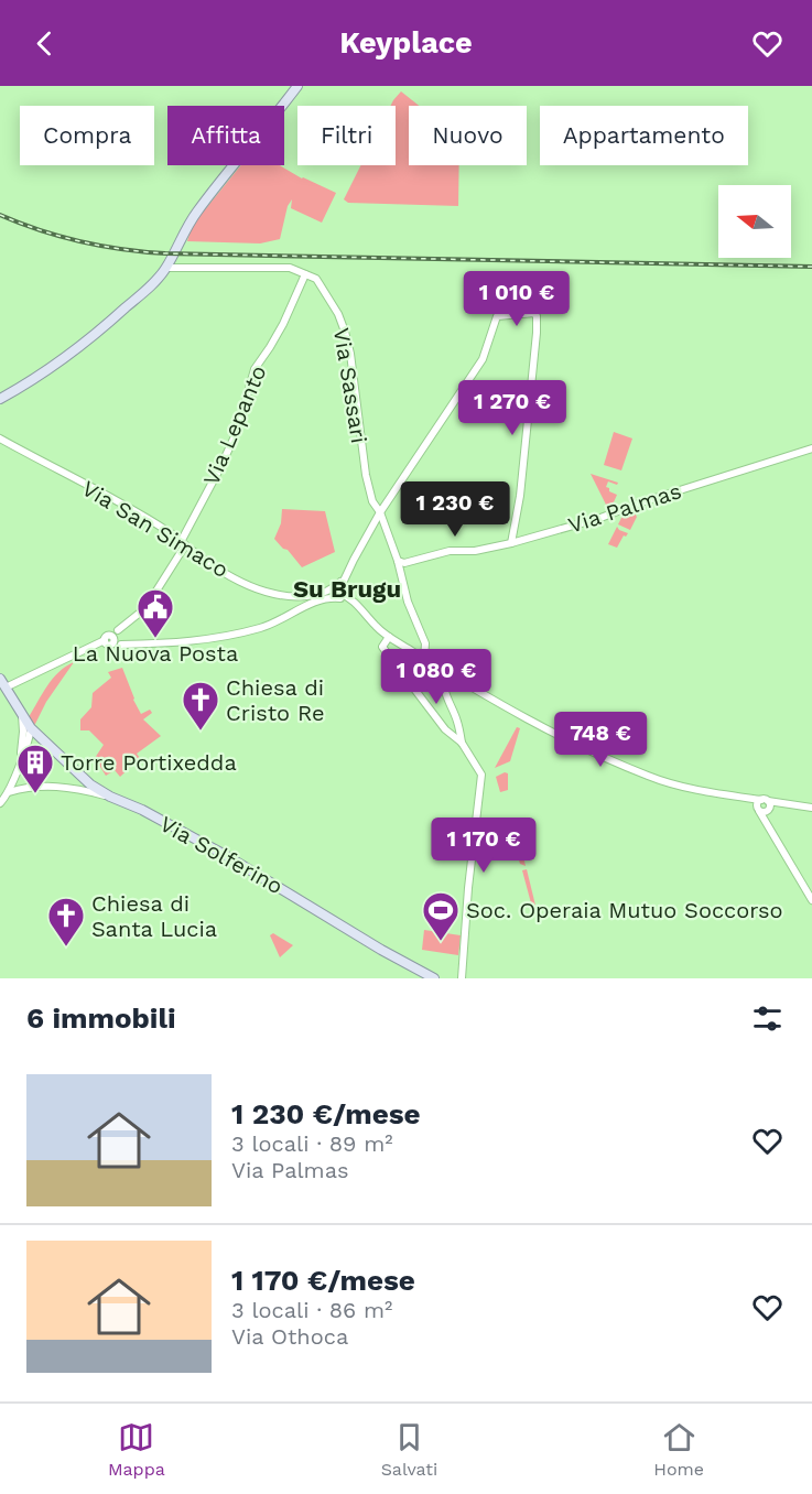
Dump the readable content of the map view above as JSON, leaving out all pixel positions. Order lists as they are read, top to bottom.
{
  "streets": {
    "main road": ["Via Solferino"],
    "street": [
      "Via Sassari",
      "Via Lepanto",
      "Via Palmas",
      "Via San Simaco"
    ]
  },
  "crossings": [
    ["Via Sassari", "Via Lepanto"],
    ["Via Sassari", "Via Palmas"],
    ["Via Lepanto", "Via San Simaco"]
  ],
  "districts": ["Su Brugu"],
  "places": {
    "public building": ["La Nuova Posta"],
    "church": ["Chiesa di Cristo Re", "Chiesa di Santa Lucia"],
    "building": ["Torre Portixedda"],
    "sports": ["Soc. Operaia Mutuo Soccorso"]
  },
  "north": "left",
  "page": {
    "header": "Keyplace",
    "chip": [
      "Compra",
      "Affitta",
      "Filtri",
      "Nuovo",
      "Appartamento"
    ],
    "price": [
      "1 010 €",
      "1 270 €",
      "1 230 €",
      "1 080 €",
      "748 €",
      "1 170 €"
    ],
    "heading": "6 immobili",
    "list": [
      {
        "name": "1 230 €/mese",
        "note": "3 locali · 89 m² · Via Palmas"
      },
      {
        "name": "1 170 €/mese",
        "note": "3 locali · 86 m² · Via Othoca"
      }
    ],
    "tabs": ["Mappa", "Salvati", "Home"]
  }
}
